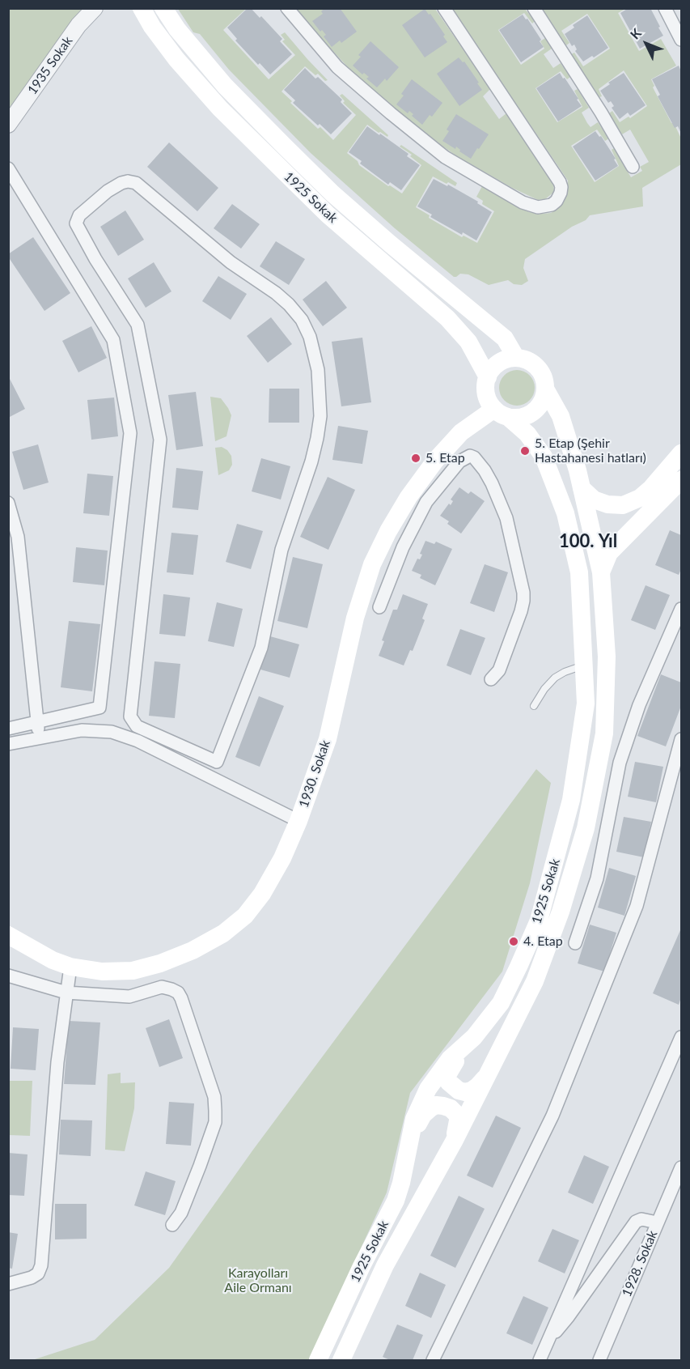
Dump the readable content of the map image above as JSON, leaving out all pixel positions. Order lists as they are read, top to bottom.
{
  "streets": {
    "main road": ["1925 Sokak", "1930. Sokak"],
    "street": ["1935 Sokak", "1928. Sokak"]
  },
  "crossings": [
    ["1925 Sokak", "1930. Sokak"]
  ],
  "districts": ["100. Yıl"],
  "parks": ["Karayolları Aile Ormanı"],
  "places": ["5. Etap (Şehir Hastahanesi hatları)", "5. Etap", "4. Etap"],
  "north": "top left"
}
